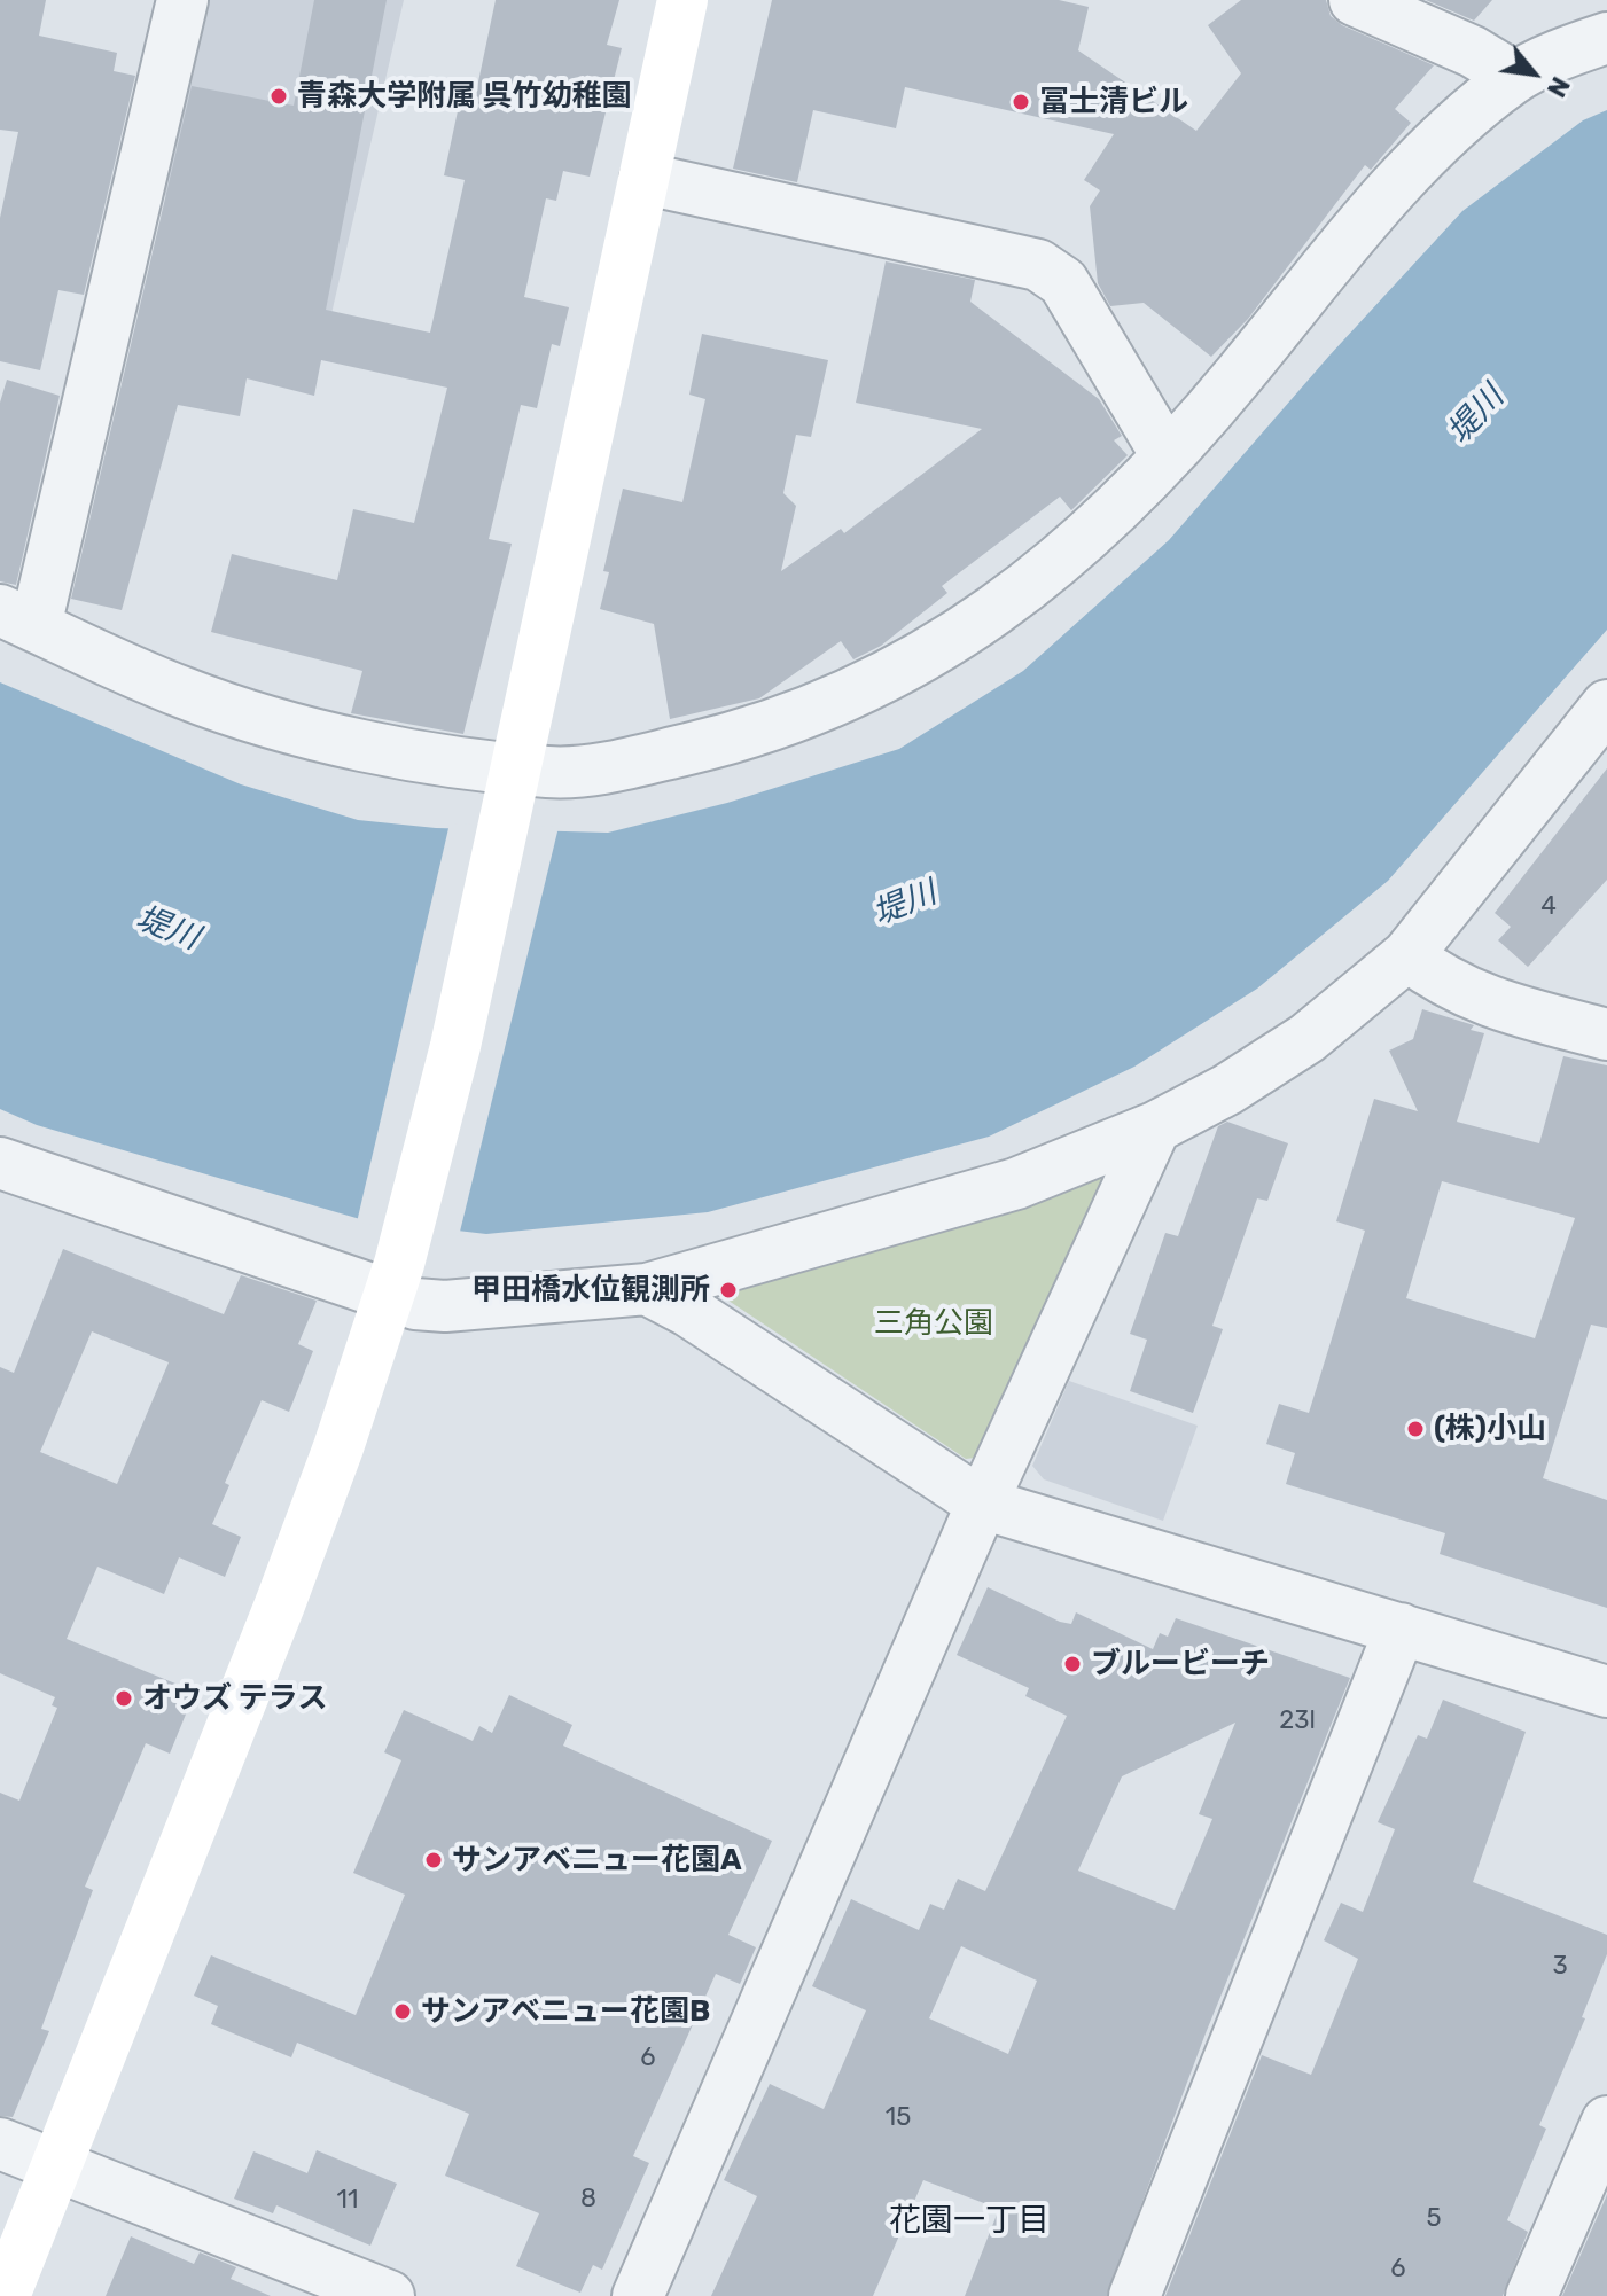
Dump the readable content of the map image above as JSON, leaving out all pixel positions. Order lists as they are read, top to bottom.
{
  "districts": ["花園一丁目"],
  "water": ["堤川"],
  "parks": ["三角公園"],
  "places": [
    "青森大学附属 呉竹幼稚園",
    "冨士清ビル",
    "甲田橋水位観測所",
    "(株)小山",
    "ブルービーチ",
    "オウズ テラス",
    "サンアベニュー花園A",
    "サンアベニュー花園B"
  ],
  "house_numbers": [
    "4",
    "23l",
    "3",
    "6",
    "15",
    "8",
    "11",
    "5",
    "6"
  ],
  "north": "bottom right"
}
